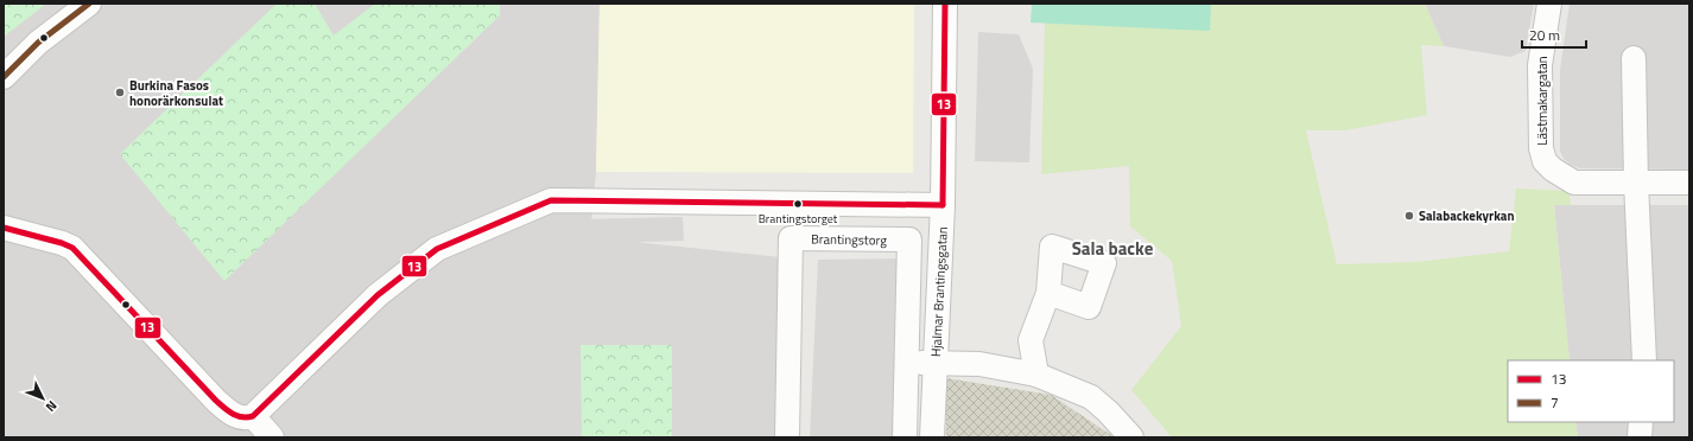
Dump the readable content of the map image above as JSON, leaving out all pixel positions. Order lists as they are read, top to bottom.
{
  "streets": {
    "street": ["Lästmakargatan", "Brantingstorg", "Hjalmar Brantingsgatan"]
  },
  "districts": ["Sala backe"],
  "places": ["Burkina Fasos honorärkonsulat", "Brantingstorget", "Salabackekyrkan"],
  "lines": ["transit line 13", "transit line 7"],
  "legend": ["13", "7"],
  "scale_bar": "20 m",
  "north": "bottom right"
}
